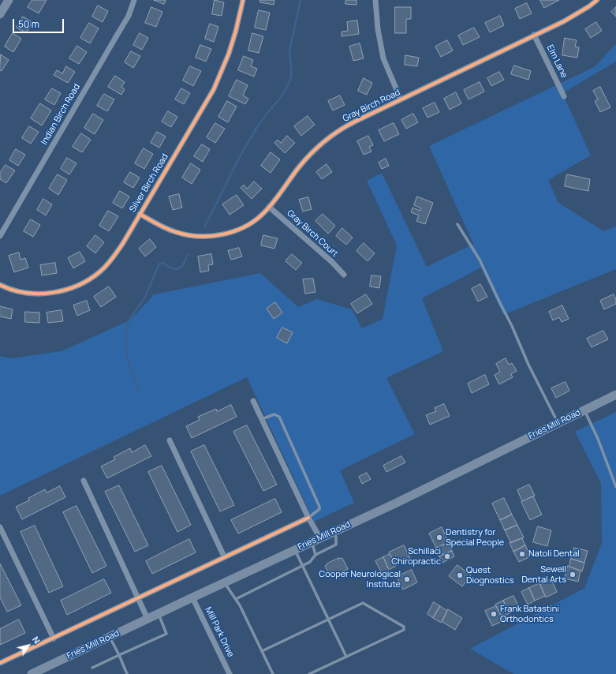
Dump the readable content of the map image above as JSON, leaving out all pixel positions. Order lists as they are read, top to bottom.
{
  "streets": {
    "main road": ["Fries Mill Road"],
    "street": [
      "Elm Lane",
      "Gray Birch Road",
      "Indian Birch Road",
      "Silver Birch Road",
      "Gray Birch Court",
      "Mill Park Drive"
    ]
  },
  "crossings": [
    ["Elm Lane", "Gray Birch Road"],
    ["Gray Birch Road", "Silver Birch Road"],
    ["Gray Birch Road", "Gray Birch Court"],
    ["Fries Mill Road", "Mill Park Drive"]
  ],
  "places": [
    "Dentistry for Special People",
    "Natoli Dental",
    "Schillaci Chiropractic",
    "Sewell Dental Arts",
    "Quest Diognostics",
    "Cooper Neurological Institute",
    "Frank Batastini Orthodontics"
  ],
  "scale_bar": "50 m",
  "north": "top right"
}
